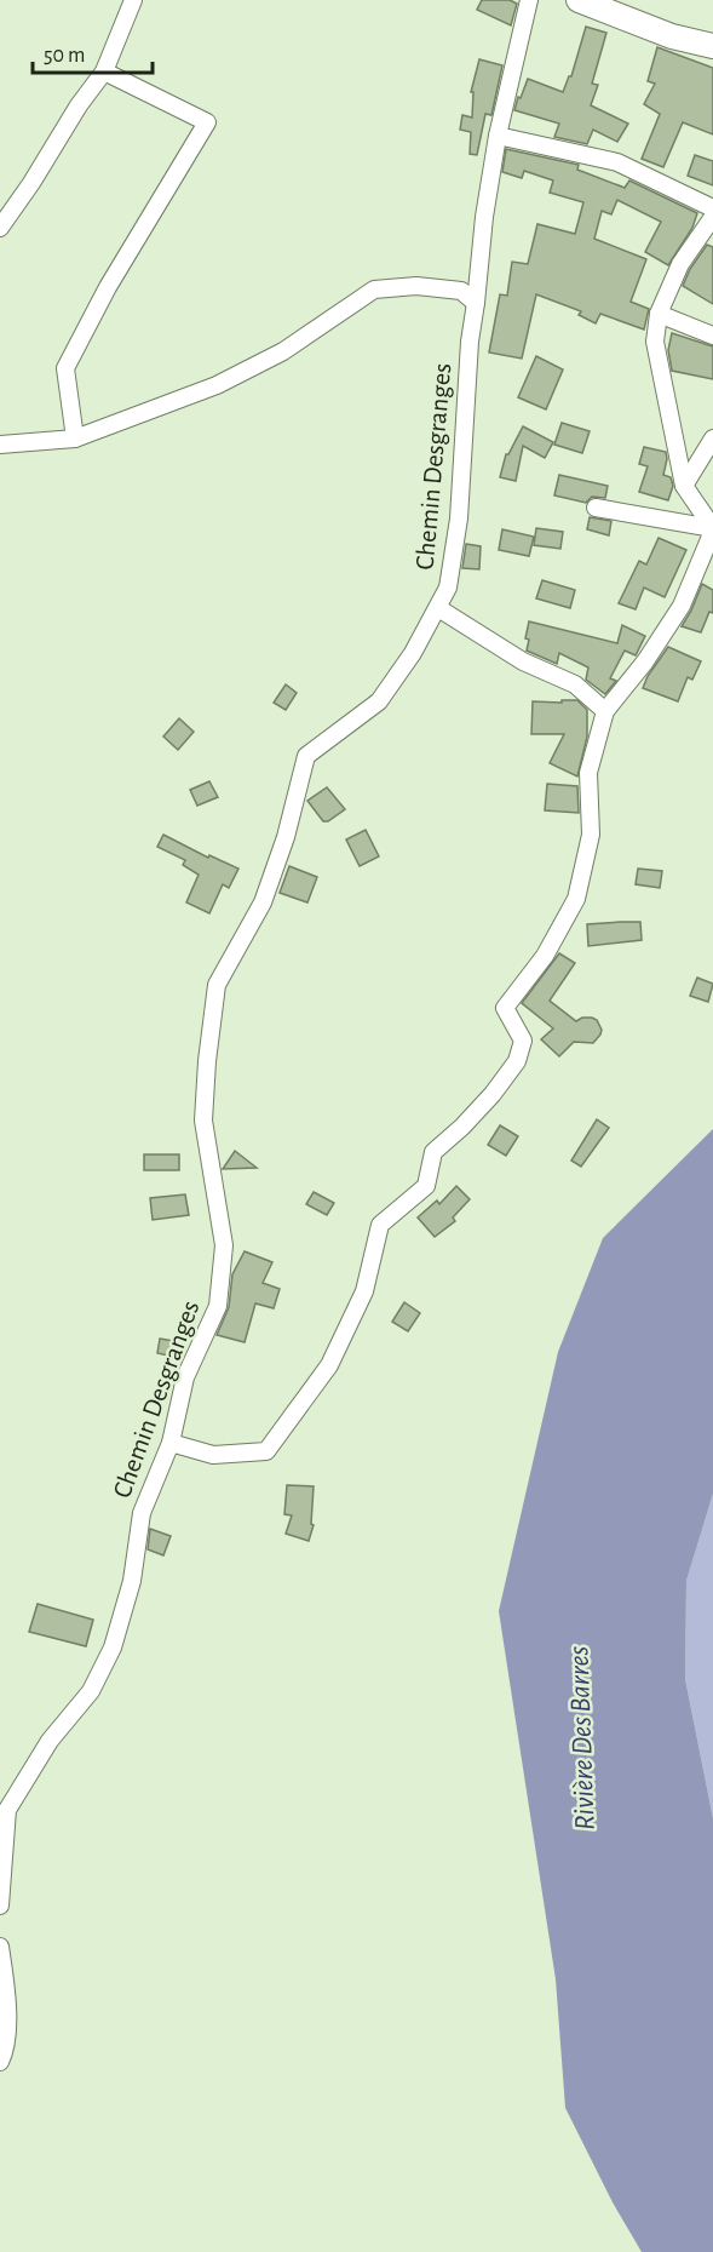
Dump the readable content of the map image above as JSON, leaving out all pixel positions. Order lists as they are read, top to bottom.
{
  "streets": {
    "street": ["Chemin Desgranges"]
  },
  "water": ["Rivière Des Barres"],
  "scale_bar": "50 m"
}
